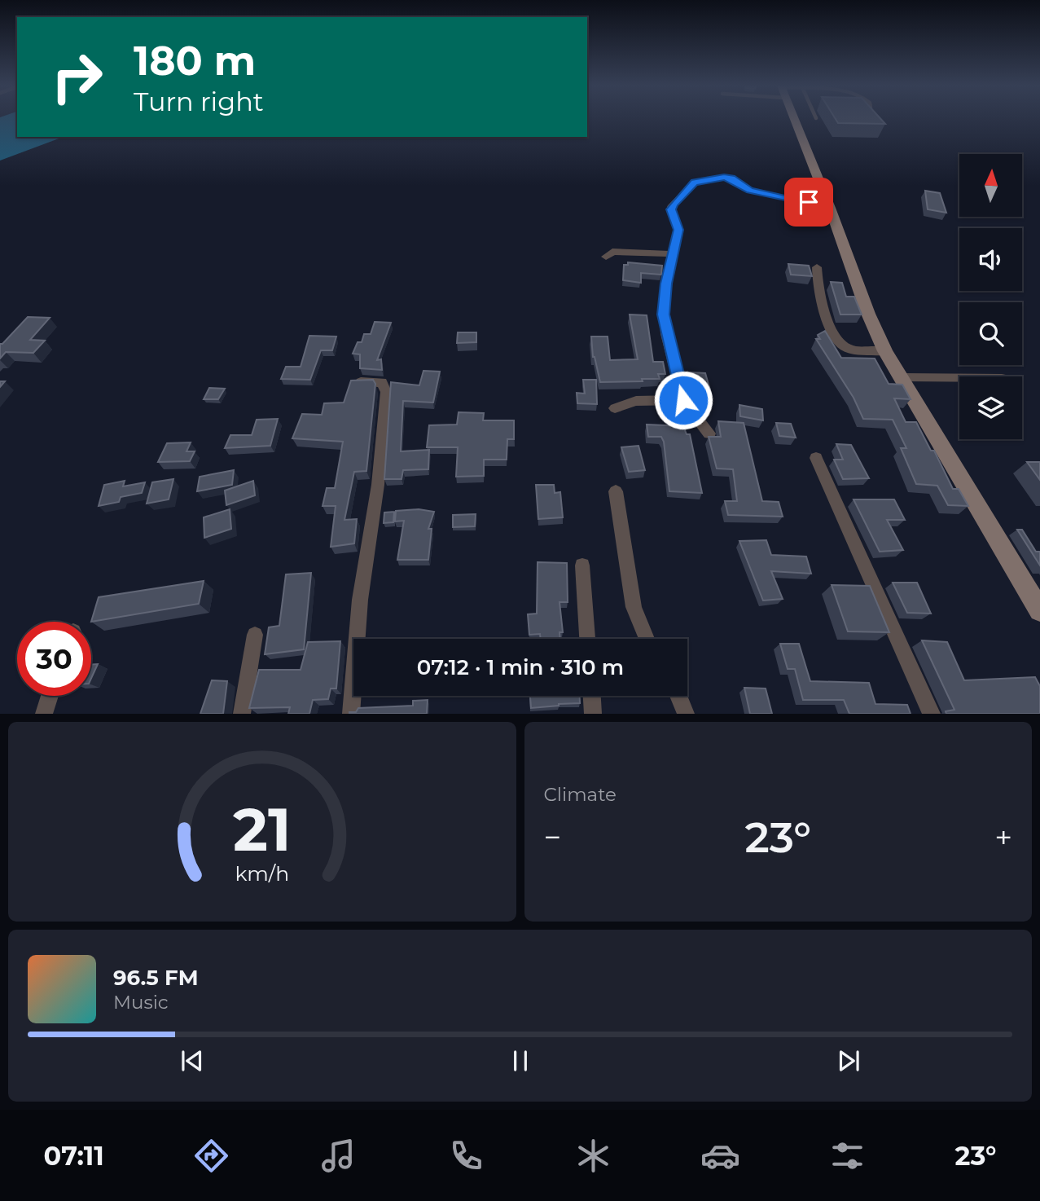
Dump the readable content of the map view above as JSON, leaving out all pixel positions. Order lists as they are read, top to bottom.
{
  "north": "top",
  "page": {
    "turn": ["180 m", "Turn right"],
    "limit": "30",
    "trip": "07:12 · 1 min · 310 m",
    "tile": "Climate",
    "heat": ["−", "23°", "+"],
    "song": ["96.5 FM", "Music"],
    "tabs": ["07:11", "23°"],
    "gauge": ["21", "km/h"]
  }
}
